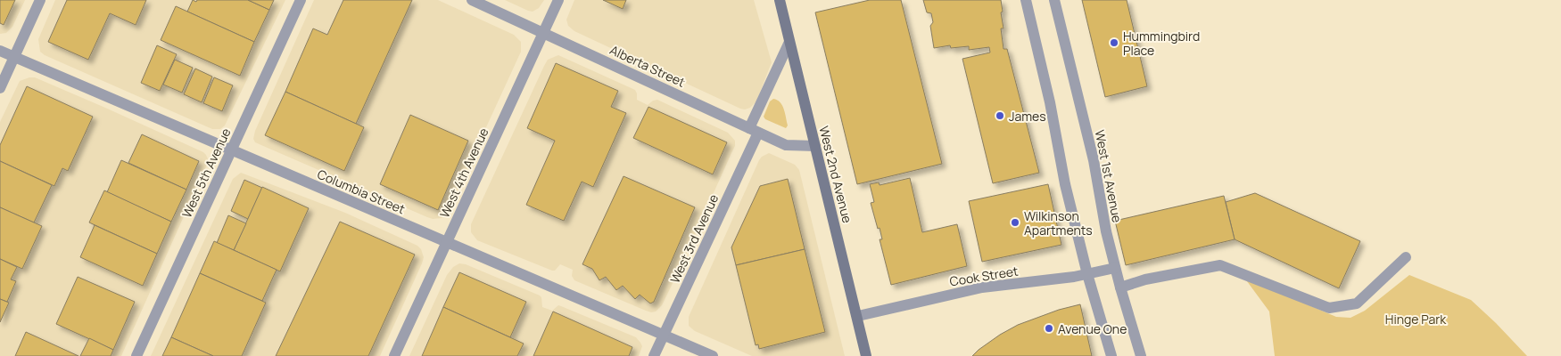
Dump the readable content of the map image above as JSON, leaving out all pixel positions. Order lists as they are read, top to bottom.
{
  "streets": {
    "main road": ["West 2nd Avenue"],
    "street": [
      "Alberta Street",
      "West 5th Avenue",
      "West 4th Avenue",
      "West 1st Avenue",
      "Columbia Street",
      "West 3rd Avenue",
      "Cook Street"
    ]
  },
  "crossings": [
    ["Alberta Street", "West 4th Avenue"],
    ["Alberta Street", "West 2nd Avenue"],
    ["Alberta Street", "West 3rd Avenue"],
    ["West 5th Avenue", "Columbia Street"],
    ["West 4th Avenue", "Columbia Street"],
    ["West 2nd Avenue", "West 3rd Avenue"],
    ["West 2nd Avenue", "Cook Street"],
    ["West 1st Avenue", "Cook Street"],
    ["Columbia Street", "West 3rd Avenue"]
  ],
  "parks": ["Hinge Park"],
  "places": [
    "Hummingbird Place",
    "James",
    "Wilkinson Apartments",
    "Avenue One"
  ]
}
